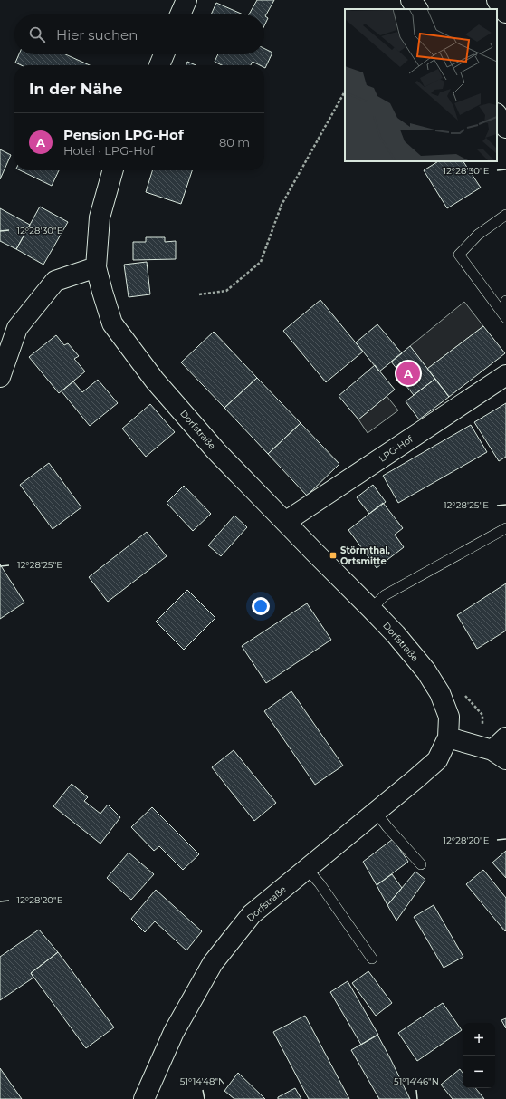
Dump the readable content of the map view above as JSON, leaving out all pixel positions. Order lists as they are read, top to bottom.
{
  "streets": {
    "street": ["Dorfstraße", "LPG-Hof"]
  },
  "crossings": [
    ["Dorfstraße", "LPG-Hof"]
  ],
  "places": {
    "transit": ["Störmthal, Ortsmitte"]
  },
  "page": {
    "search": "Hier suchen",
    "heading": "In der Nähe",
    "list": [
      {
        "mark": "A",
        "name": "Pension LPG-Hof",
        "note": "Hotel · LPG-Hof",
        "value": "80 m"
      }
    ],
    "pins": "A",
    "map_buttons": ["+", "−"]
  },
  "coordinates": [
    "12°28'30\"E",
    "12°28'25\"E",
    "12°28'20\"E",
    "51°14'48\"N",
    "51°14'46\"N"
  ]
}
